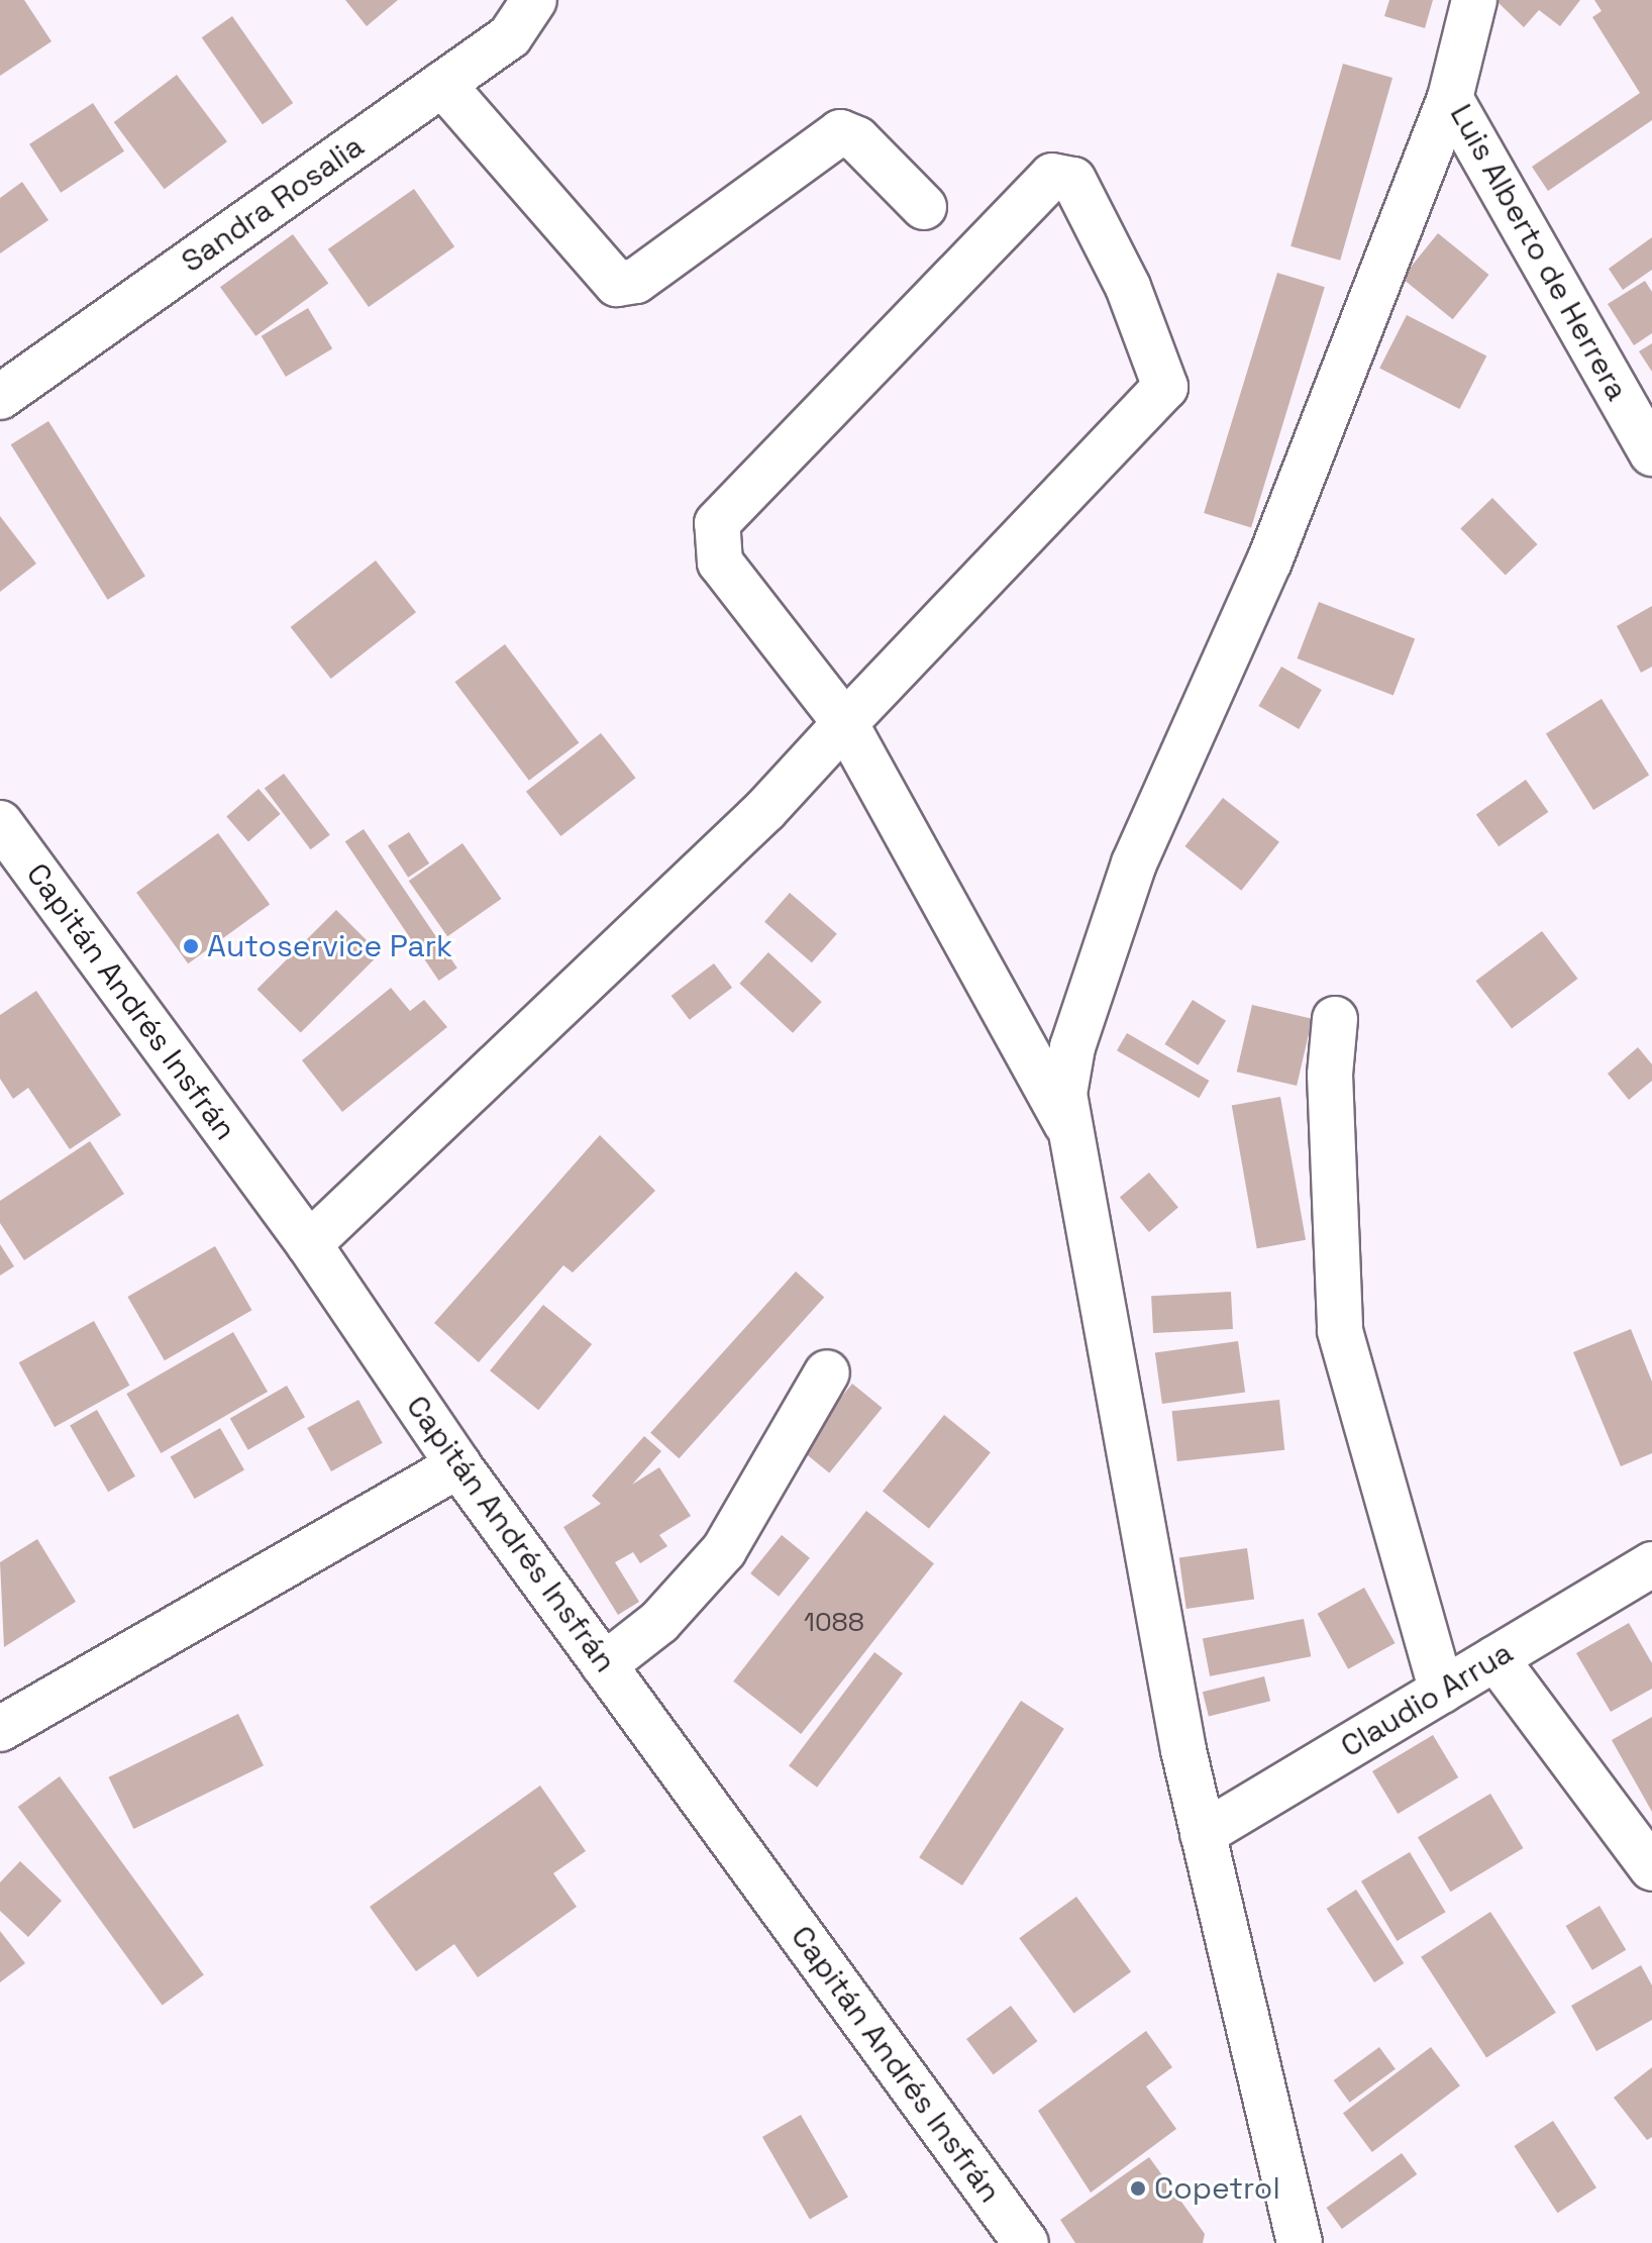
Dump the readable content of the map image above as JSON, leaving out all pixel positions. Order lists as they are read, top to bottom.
{
  "streets": {
    "street": [
      "Sandra Rosalia",
      "Luis Alberto de Herrera",
      "Capitán Andrés Insfrán",
      "Claudio Arrua"
    ]
  },
  "places": ["Autoservice Park", "Copetrol"],
  "house_numbers": ["1088"]
}
